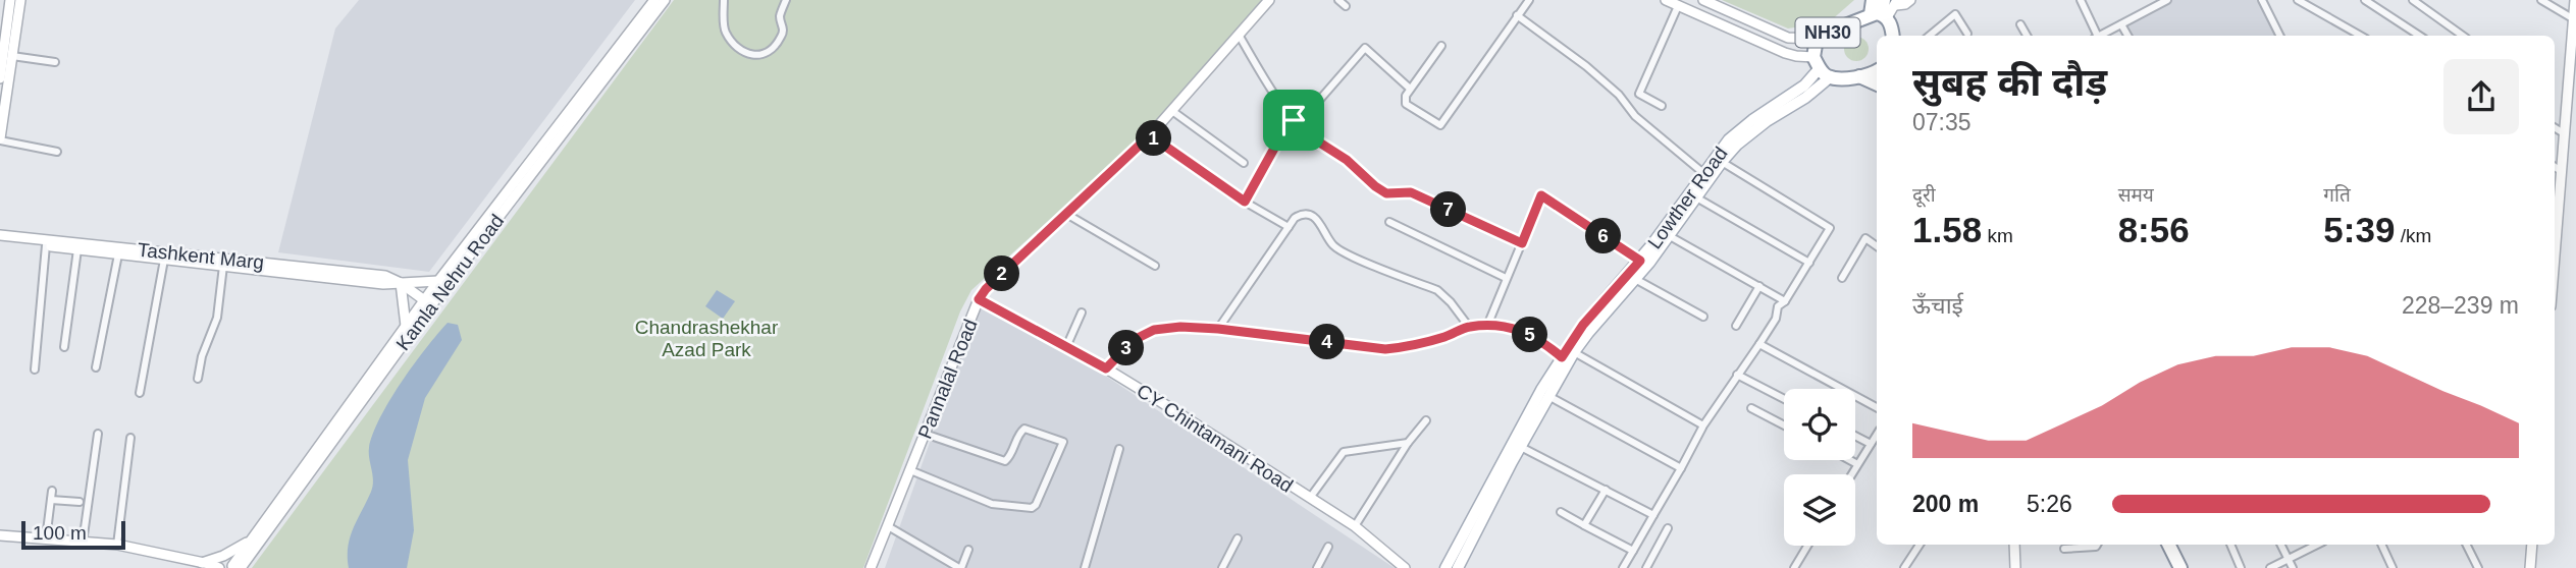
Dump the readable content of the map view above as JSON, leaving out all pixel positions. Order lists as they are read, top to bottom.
{
  "streets": {
    "highway": ["NH30"],
    "main road": ["Lowther Road"],
    "street": [
      "Tashkent Marg",
      "Kamla Nehru Road",
      "Pannalal Road",
      "CY Chintamani Road"
    ]
  },
  "crossings": [
    ["NH30", "Lowther Road"],
    ["Tashkent Marg", "Kamla Nehru Road"],
    ["Pannalal Road", "CY Chintamani Road"]
  ],
  "parks": ["Chandrashekhar Azad Park"],
  "scale_bar": "100 m",
  "page": {
    "heading": ["सुबह की दौड़", "07:35"],
    "pins": [
      "1",
      "7",
      "6",
      "2",
      "5",
      "4",
      "3"
    ],
    "stats": [
      ["दूरी", "1.58 km"],
      ["समय", "8:56"],
      ["गति", "5:39 /km"]
    ],
    "chart": ["ऊँचाई", "228–239 m"],
    "list": [
      {
        "name": "200 m",
        "note": "5:26"
      }
    ],
    "scale": "100 m"
  }
}
